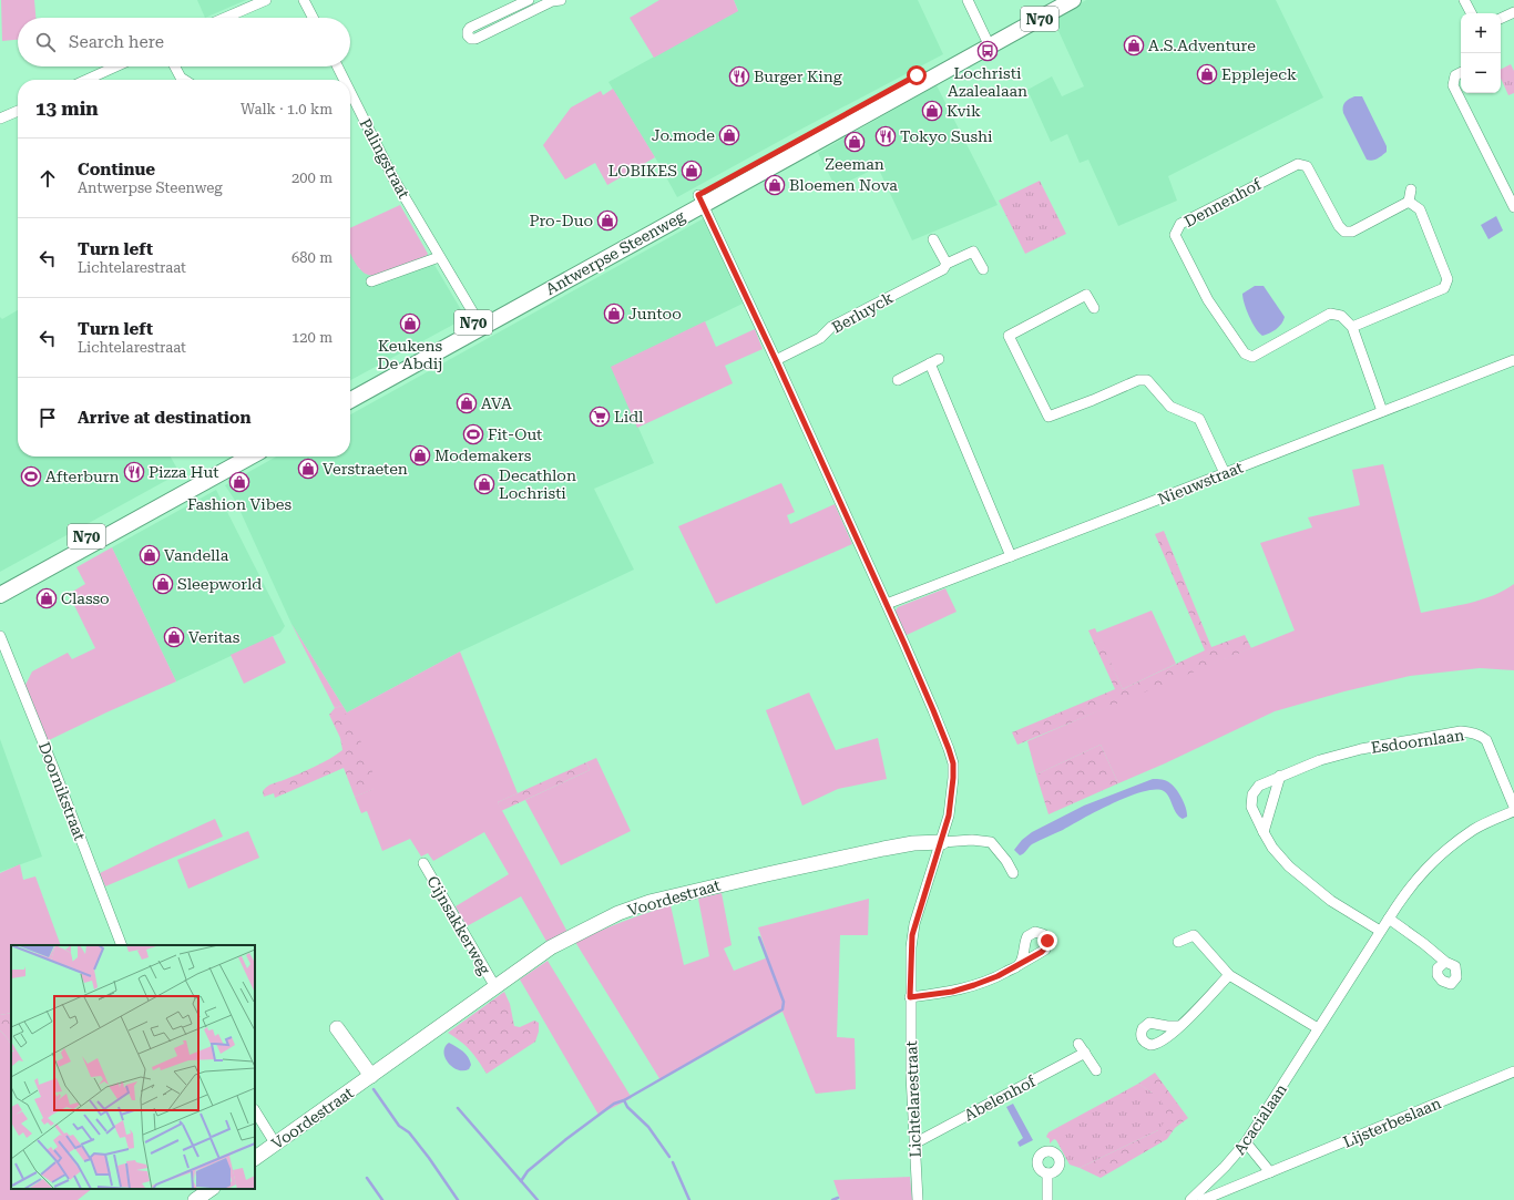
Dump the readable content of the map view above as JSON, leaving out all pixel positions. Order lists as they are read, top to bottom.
{
  "streets": {
    "main road": ["N70", "Antwerpse Steenweg"],
    "street": [
      "Palingstraat",
      "Dennenhof",
      "Berluyck",
      "Nieuwstraat",
      "Esdoornlaan",
      "Doornikstraat",
      "Voordestraat",
      "Cijnsakkerweg",
      "Abelenhof",
      "Lichtelarestraat",
      "Acacialaan",
      "Lijsterbeslaan"
    ]
  },
  "crossings": [
    ["Palingstraat", "Antwerpse Steenweg"],
    ["Antwerpse Steenweg", "Lichtelarestraat"],
    ["Berluyck", "Lichtelarestraat"],
    ["Nieuwstraat", "Lichtelarestraat"],
    ["Esdoornlaan", "Acacialaan"],
    ["Voordestraat", "Cijnsakkerweg"],
    ["Voordestraat", "Lichtelarestraat"],
    ["Abelenhof", "Lichtelarestraat"]
  ],
  "places": {
    "shop": [
      "A.S.Adventure",
      "Epplejeck",
      "Kvik",
      "Jo.mode",
      "Zeeman",
      "LOBIKES",
      "Bloemen Nova",
      "Pro-Duo",
      "Juntoo",
      "Keukens De Abdij",
      "AVA",
      "Modemakers",
      "Verstraeten",
      "Fashion Vibes",
      "Decathlon Lochristi",
      "Vandella",
      "Sleepworld",
      "Classo",
      "Veritas"
    ],
    "bus stop": ["Lochristi Azalealaan"],
    "restaurant": ["Burger King", "Tokyo Sushi", "Pizza Hut"],
    "supermarket": ["Lidl"],
    "sports": ["Fit-Out", "Afterburn"]
  },
  "page": {
    "map_buttons": ["+", "−"],
    "search": "Search here",
    "heading": ["13 min", "Walk · 1.0 km"],
    "list": [
      ["Continue", "Antwerpse Steenweg", "200 m"],
      ["Turn left", "Lichtelarestraat", "680 m"],
      ["Turn left", "Lichtelarestraat", "120 m"],
      "Arrive at destination"
    ]
  }
}
